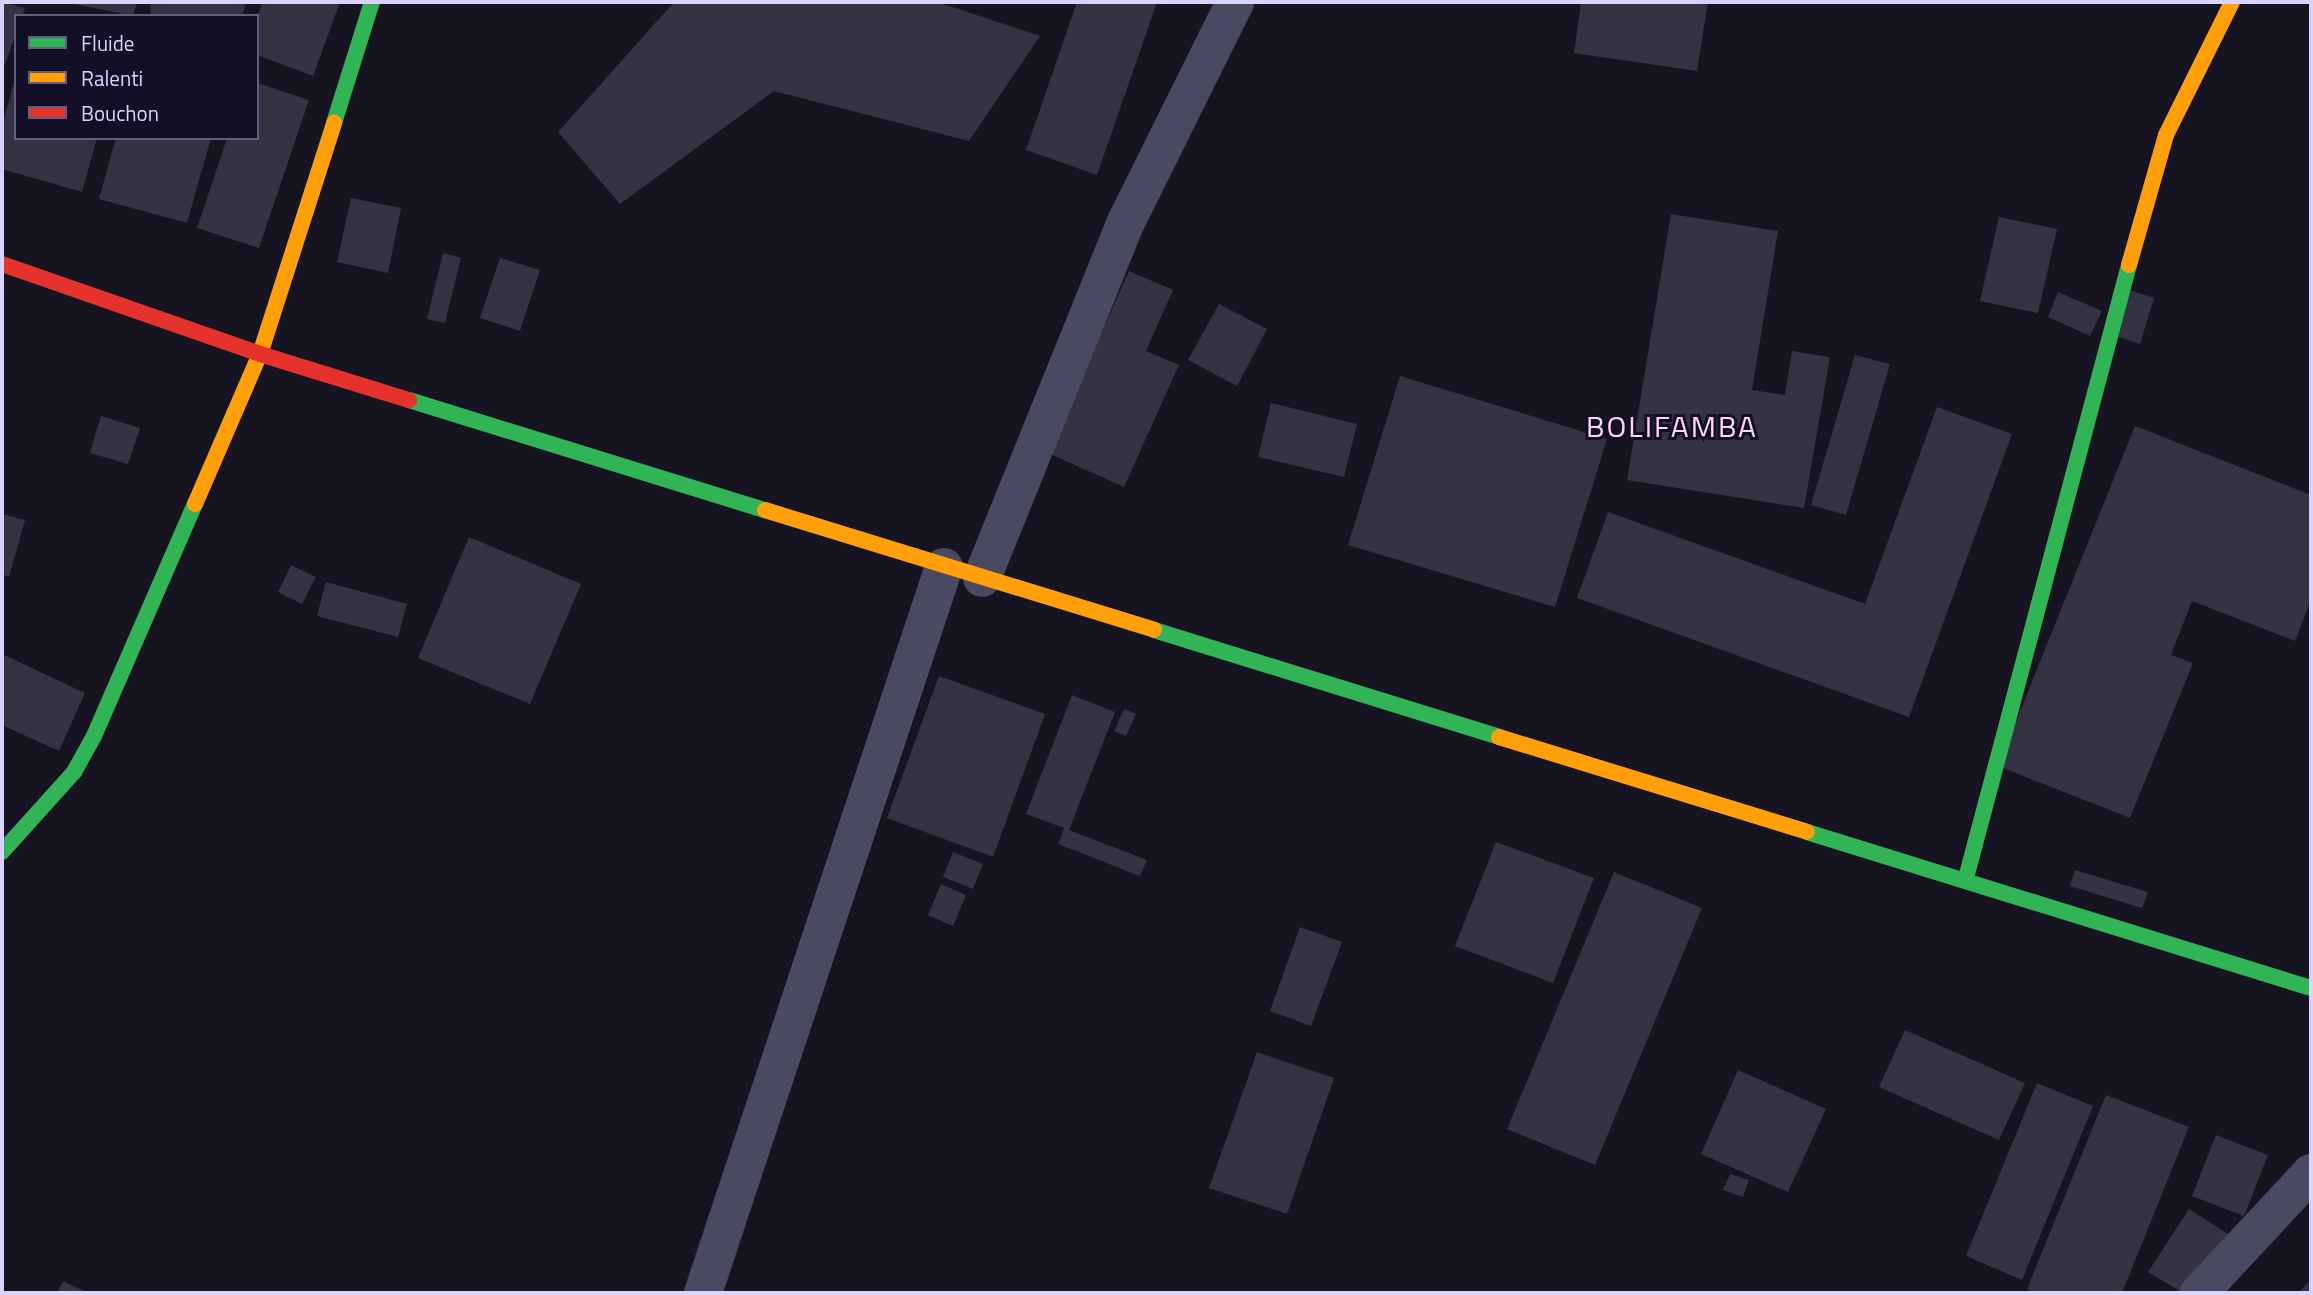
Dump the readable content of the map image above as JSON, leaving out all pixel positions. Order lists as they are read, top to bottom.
{
  "districts": ["BOLIFAMBA"],
  "legend": ["Fluide", "Ralenti", "Bouchon"]
}
